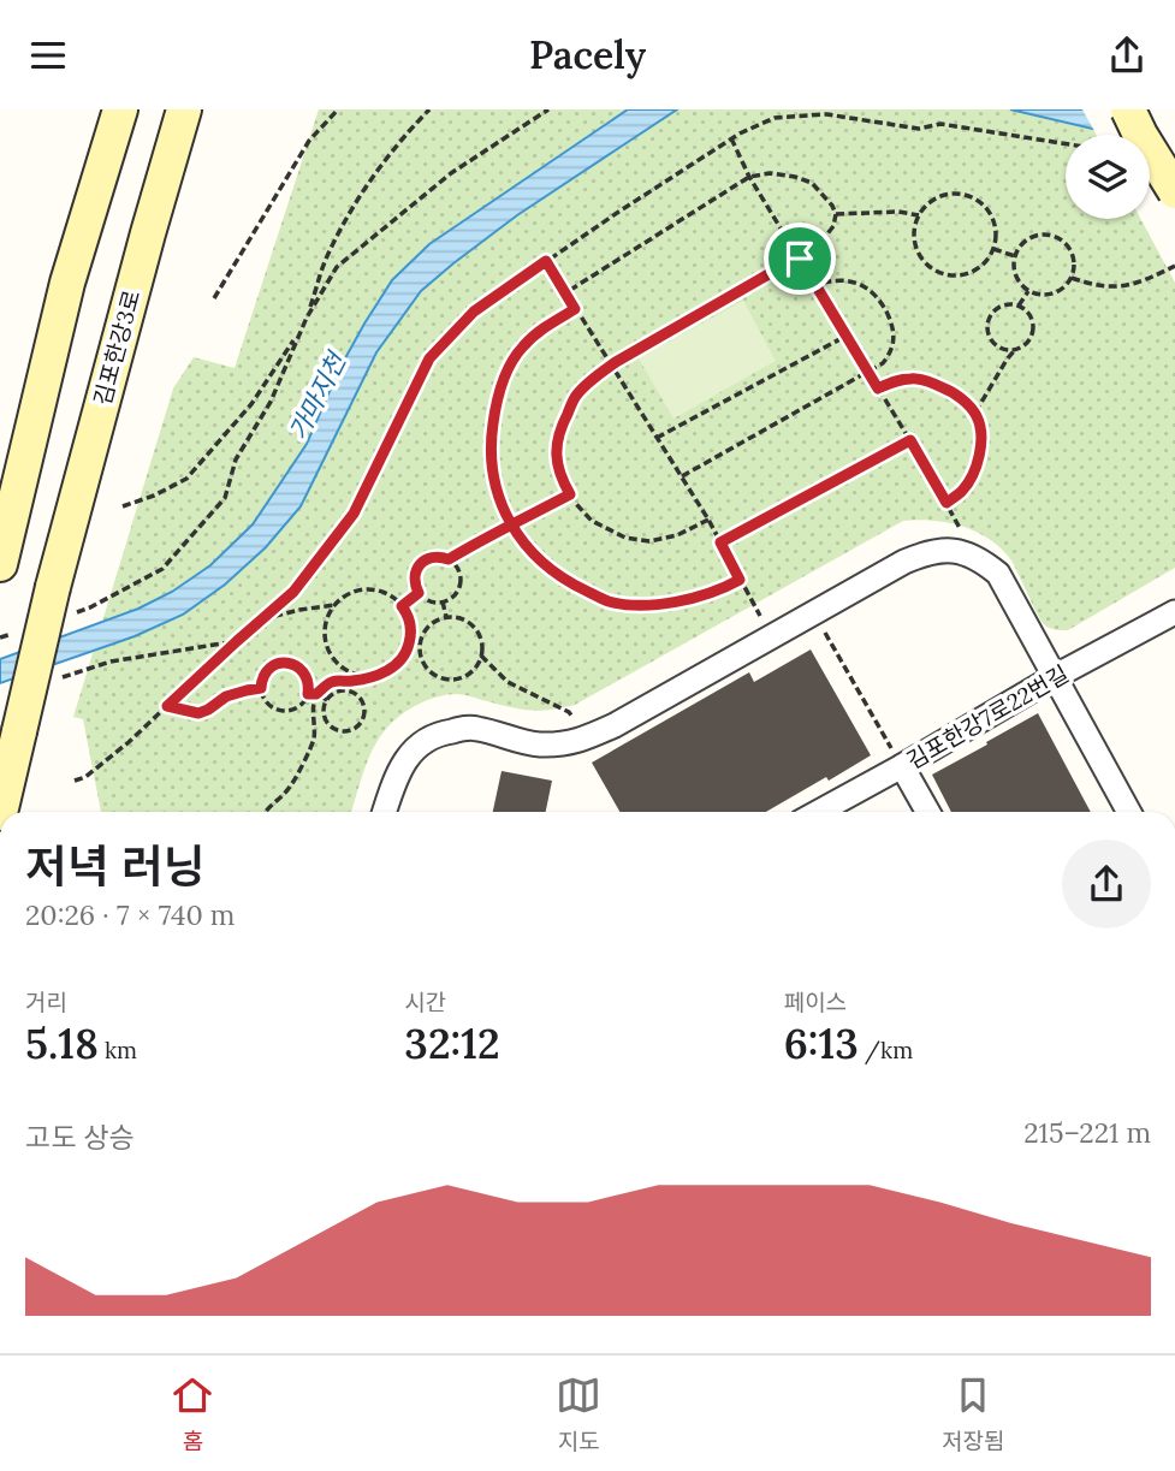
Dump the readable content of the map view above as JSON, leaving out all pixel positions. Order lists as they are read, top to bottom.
{
  "streets": {
    "street": ["김포한강3로", "김포한강7로22번길"]
  },
  "water": ["가마지천"],
  "page": {
    "header": "Pacely",
    "heading": ["저녁 러닝", "20:26 · 7 × 740 m"],
    "stats": [
      ["거리", "5.18 km"],
      ["시간", "32:12"],
      ["페이스", "6:13 /km"]
    ],
    "chart": ["고도 상승", "215–221 m"],
    "tabs": ["홈", "지도", "저장됨"]
  }
}
